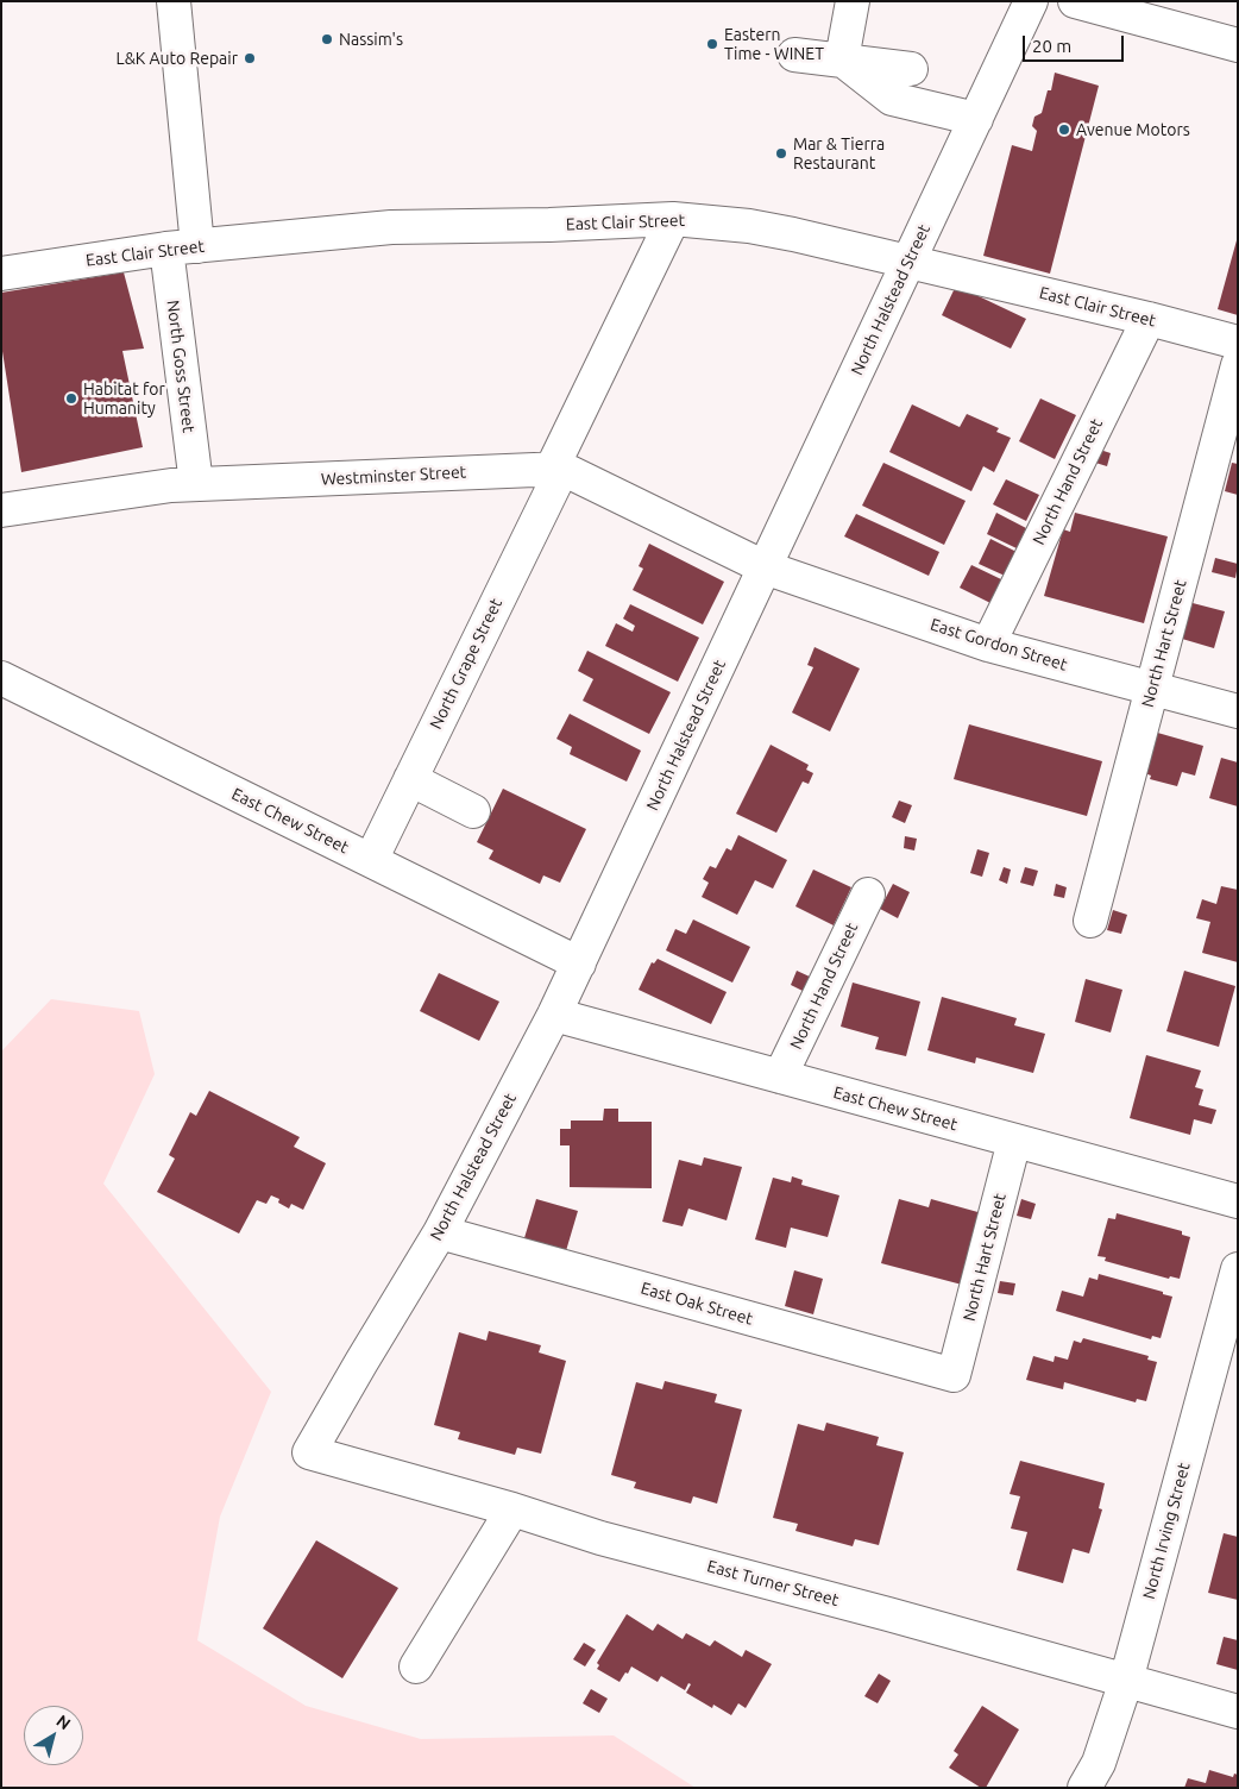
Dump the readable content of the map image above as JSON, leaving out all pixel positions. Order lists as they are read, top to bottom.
{
  "streets": {
    "street": [
      "East Clair Street",
      "North Halstead Street",
      "North Goss Street",
      "Westminster Street",
      "North Hand Street",
      "North Hart Street",
      "East Gordon Street",
      "North Grape Street",
      "East Chew Street",
      "East Oak Street",
      "North Irving Street",
      "East Turner Street"
    ]
  },
  "crossings": [
    ["East Clair Street", "North Halstead Street"],
    ["East Clair Street", "North Goss Street"],
    ["East Clair Street", "North Hand Street"],
    ["East Clair Street", "North Grape Street"],
    ["North Halstead Street", "Westminster Street"],
    ["North Halstead Street", "East Gordon Street"],
    ["North Halstead Street", "East Chew Street"],
    ["North Halstead Street", "East Oak Street"],
    ["North Halstead Street", "East Turner Street"],
    ["North Goss Street", "Westminster Street"],
    ["Westminster Street", "East Gordon Street"],
    ["Westminster Street", "North Grape Street"],
    ["North Hand Street", "East Gordon Street"],
    ["North Hand Street", "East Chew Street"],
    ["North Hart Street", "East Gordon Street"],
    ["North Hart Street", "East Chew Street"],
    ["North Hart Street", "East Oak Street"],
    ["North Grape Street", "East Chew Street"],
    ["North Irving Street", "East Turner Street"]
  ],
  "places": [
    "Nassim's",
    "Eastern Time - WINET",
    "L&K Auto Repair",
    "Avenue Motors",
    "Mar & Tierra Restaurant",
    "Habitat for Humanity"
  ],
  "scale_bar": "20 m",
  "north": "top right"
}
